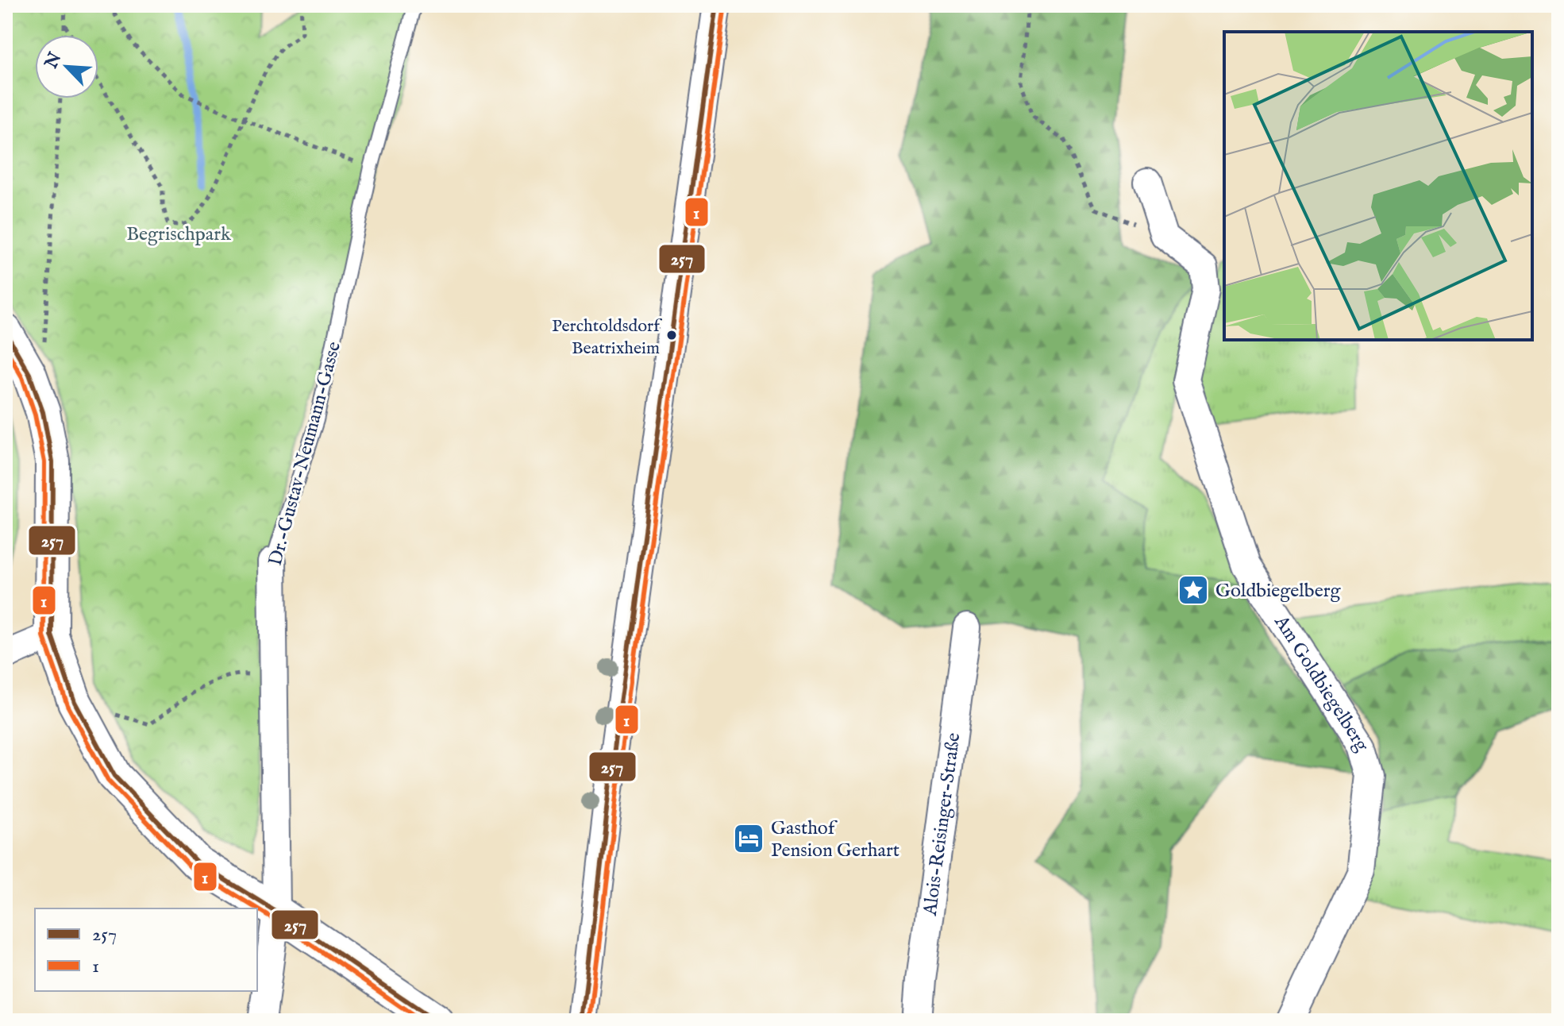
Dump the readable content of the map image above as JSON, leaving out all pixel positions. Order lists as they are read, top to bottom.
{
  "streets": {
    "street": ["Dr.-Gustav-Neumann-Gasse", "Am Goldbiegelberg", "Alois-Reisinger-Straße"]
  },
  "parks": ["Begrischpark"],
  "places": {
    "other": ["Perchtoldsdorf Beatrixheim"],
    "place": ["Goldbiegelberg"],
    "hotel": ["Gasthof Pension Gerhart"]
  },
  "lines": ["transit line 257", "transit line 1"],
  "legend": ["257", "1"],
  "north": "top left"
}
